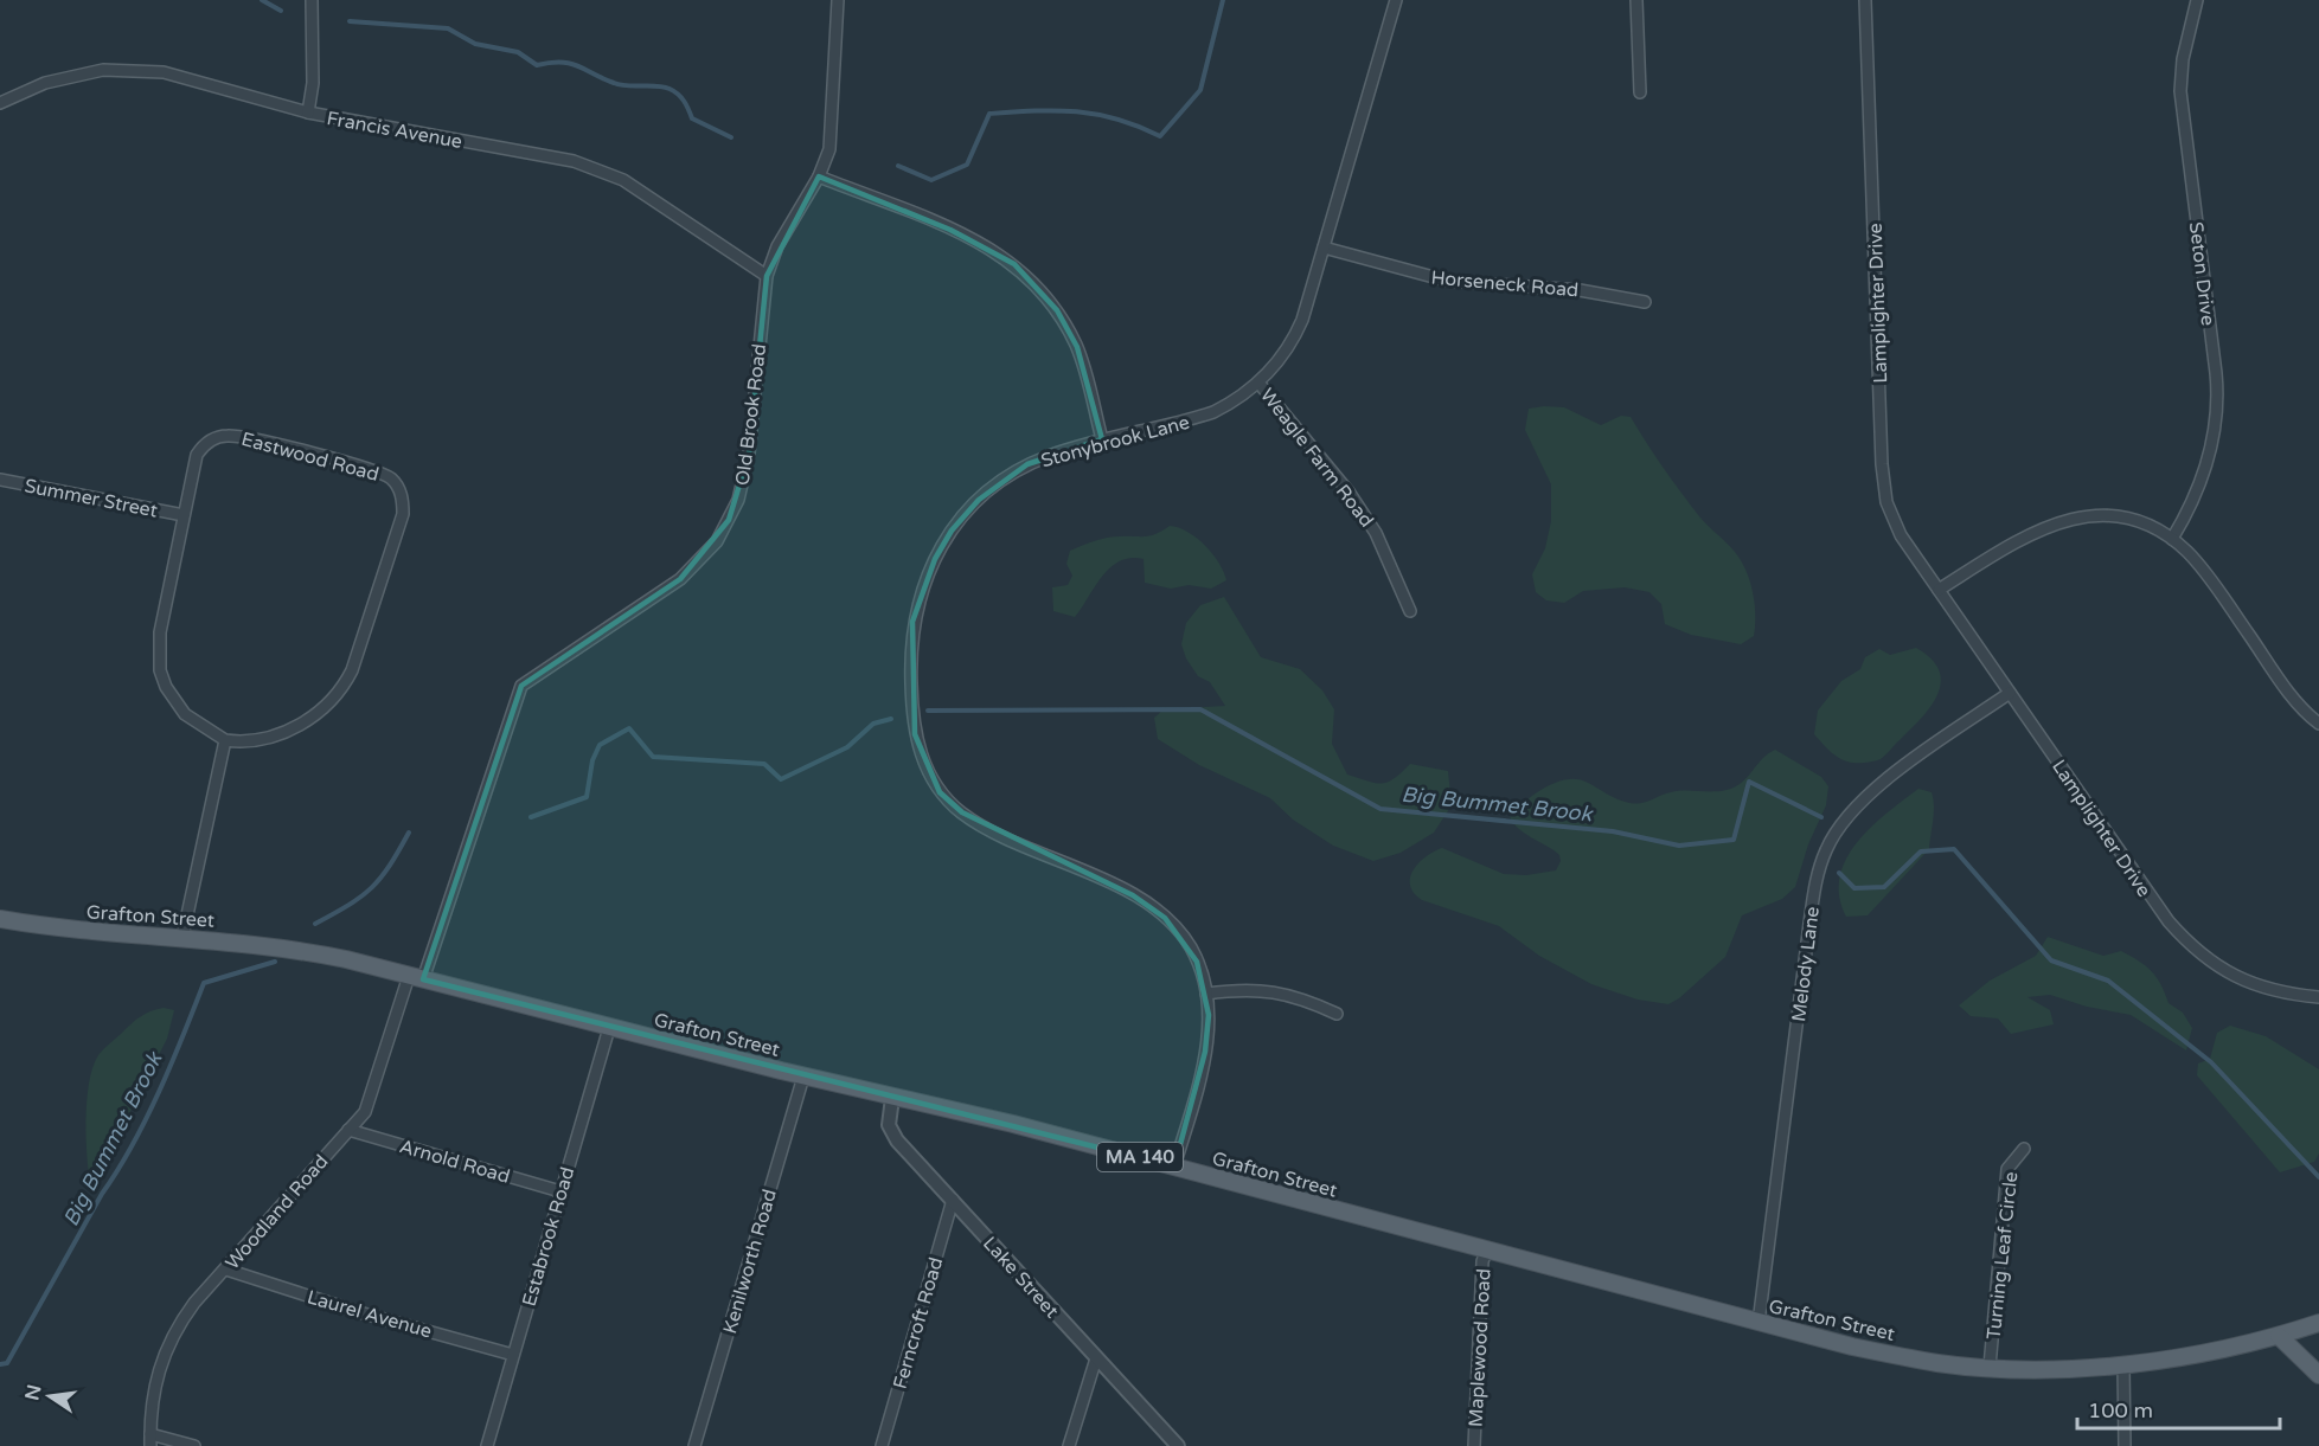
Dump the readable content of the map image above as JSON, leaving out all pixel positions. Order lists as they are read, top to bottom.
{
  "streets": {
    "main road": ["Grafton Street", "MA 140"],
    "street": [
      "Francis Avenue",
      "Seton Drive",
      "Horseneck Road",
      "Lamplighter Drive",
      "Old Brook Road",
      "Stonybrook Lane",
      "Eastwood Road",
      "Weagle Farm Road",
      "Summer Street",
      "Melody Lane",
      "Arnold Road",
      "Woodland Road",
      "Estabrook Road",
      "Turning Leaf Circle",
      "Kenilworth Road",
      "Lake Street",
      "Laurel Avenue",
      "Ferncroft Road",
      "Maplewood Road"
    ]
  },
  "crossings": [
    ["Francis Avenue", "Old Brook Road"],
    ["Horseneck Road", "Stonybrook Lane"],
    ["Lamplighter Drive", "Melody Lane"],
    ["Old Brook Road", "Grafton Street"],
    ["Old Brook Road", "Woodland Road"],
    ["Stonybrook Lane", "Weagle Farm Road"],
    ["Stonybrook Lane", "Grafton Street"],
    ["Eastwood Road", "Summer Street"],
    ["Grafton Street", "Melody Lane"],
    ["Grafton Street", "MA 140"],
    ["Grafton Street", "Woodland Road"],
    ["Grafton Street", "Estabrook Road"],
    ["Grafton Street", "Turning Leaf Circle"],
    ["Grafton Street", "Kenilworth Road"],
    ["Grafton Street", "Lake Street"],
    ["Grafton Street", "Maplewood Road"],
    ["Arnold Road", "Woodland Road"],
    ["Arnold Road", "Estabrook Road"],
    ["Woodland Road", "Laurel Avenue"],
    ["Estabrook Road", "Laurel Avenue"],
    ["Lake Street", "Ferncroft Road"]
  ],
  "water": ["Big Bummet Brook"],
  "scale_bar": "100 m",
  "north": "left"
}
